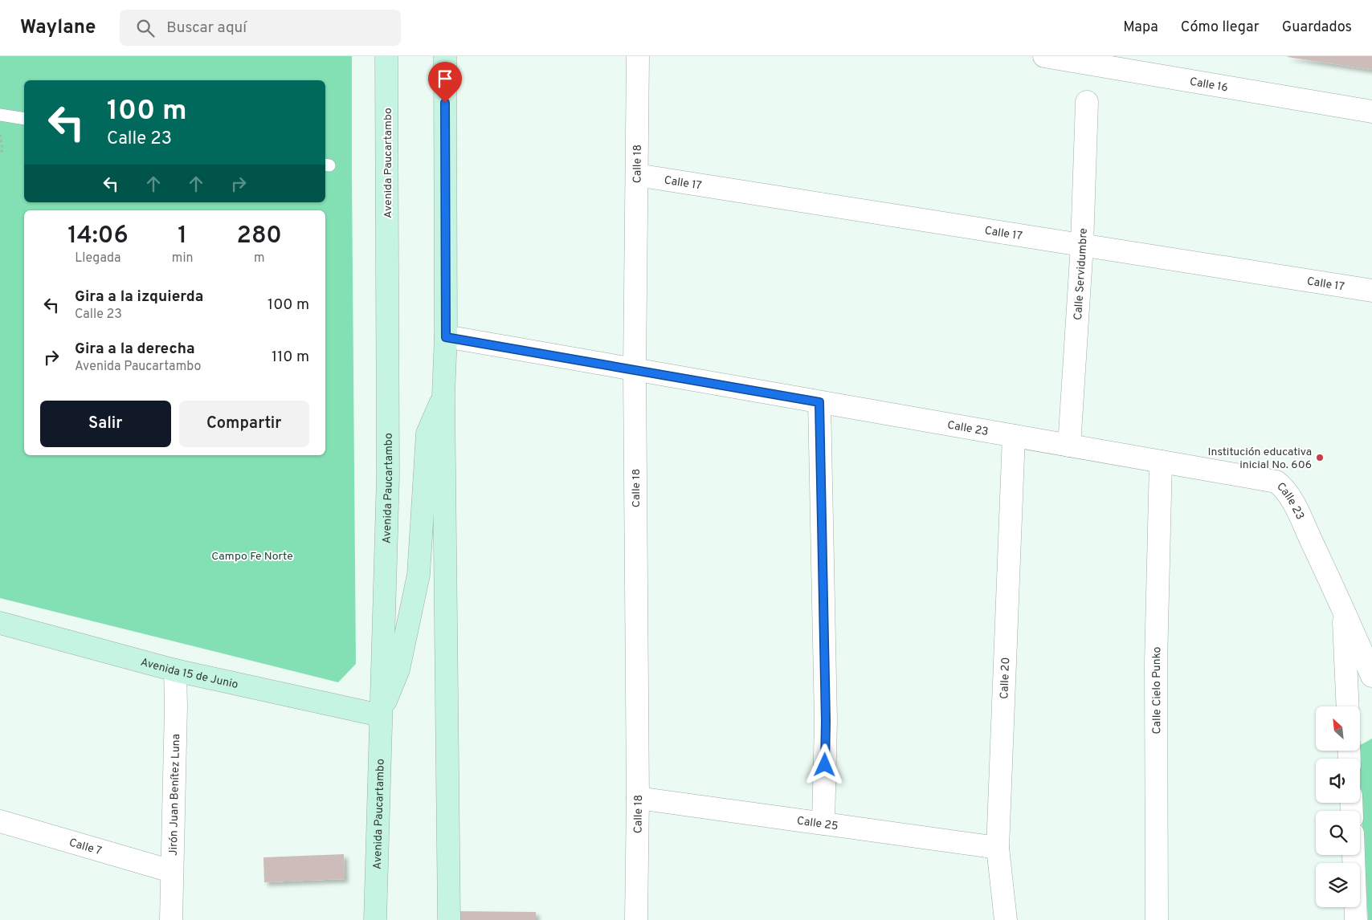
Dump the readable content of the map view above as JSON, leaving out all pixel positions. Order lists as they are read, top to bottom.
{
  "streets": {
    "main road": ["Avenida Paucartambo", "Avenida 15 de Junio"],
    "street": [
      "Calle 16",
      "Calle 18",
      "Calle 17",
      "Calle Servidumbre",
      "Calle 23",
      "Calle 20",
      "Calle Cielo Punko",
      "Jirón Juan Benítez Luna",
      "Calle 25",
      "Calle 7"
    ]
  },
  "crossings": [
    ["Avenida Paucartambo", "Avenida 15 de Junio"],
    ["Calle 18", "Calle 17"],
    ["Calle 18", "Calle 23"],
    ["Calle 18", "Calle 25"],
    ["Calle 17", "Calle Servidumbre"],
    ["Calle Servidumbre", "Calle 23"],
    ["Calle 23", "Calle 20"],
    ["Calle 23", "Calle Cielo Punko"],
    ["Avenida 15 de Junio", "Jirón Juan Benítez Luna"],
    ["Calle 20", "Calle 25"],
    ["Jirón Juan Benítez Luna", "Calle 7"]
  ],
  "parks": ["Campo Fe Norte"],
  "places": ["Institución educativa inicial No. 606"],
  "north": "top left",
  "page": {
    "header": "Waylane",
    "search": "Buscar aquí",
    "nav": ["Mapa", "Cómo llegar", "Guardados"],
    "turn": ["100 m", "Calle 23"],
    "eta": [
      "14:06",
      "Llegada",
      "1",
      "min",
      "280",
      "m"
    ],
    "list": [
      {
        "name": "Gira a la izquierda",
        "note": "Calle 23",
        "value": "100 m"
      },
      {
        "name": "Gira a la derecha",
        "note": "Avenida Paucartambo",
        "value": "110 m"
      }
    ],
    "buttons": ["Salir", "Compartir"]
  }
}
